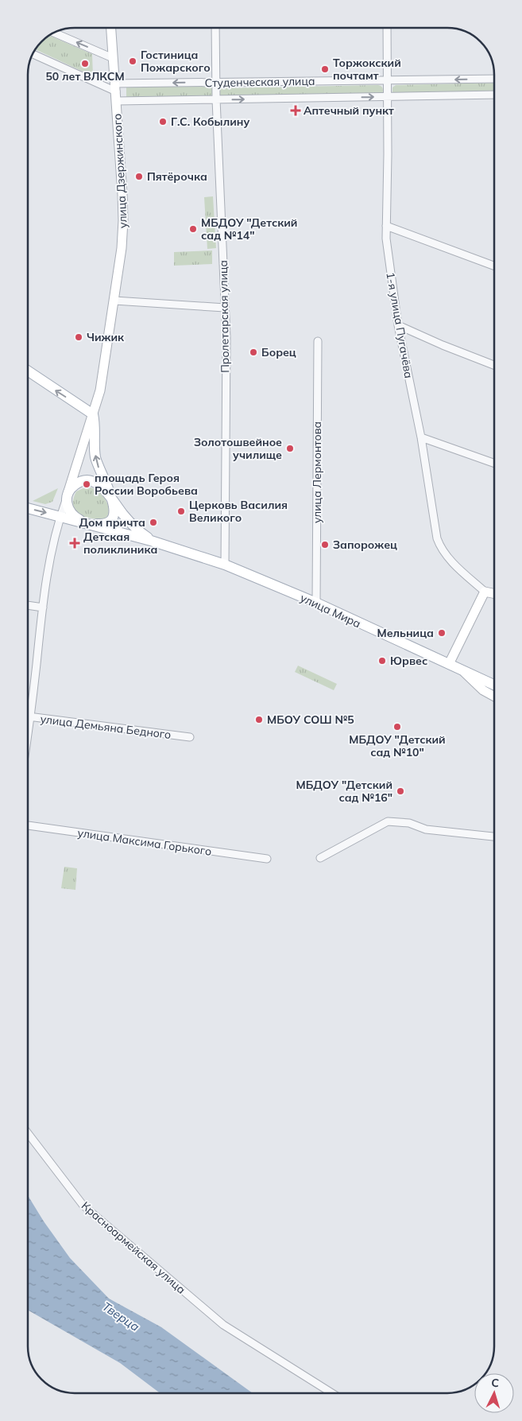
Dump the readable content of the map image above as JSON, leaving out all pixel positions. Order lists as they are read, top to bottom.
{
  "streets": {
    "main road": ["улица Дзержинского", "улица Мира"],
    "street": [
      "Студенческая улица",
      "Пролетарская улица",
      "1-я улица Пугачёва",
      "улица Лермонтова",
      "улица Демьяна Бедного",
      "улица Максима Горького",
      "Красноармейская улица"
    ]
  },
  "crossings": [
    ["Студенческая улица", "улица Дзержинского"],
    ["Студенческая улица", "Пролетарская улица"],
    ["Студенческая улица", "1-я улица Пугачёва"],
    ["улица Дзержинского", "улица Мира"],
    ["Пролетарская улица", "улица Мира"],
    ["улица Лермонтова", "улица Мира"]
  ],
  "water": ["Тверца"],
  "places": {
    "other": [
      "Гостиница Пожарского",
      "50 лет ВЛКСМ",
      "Торжокский почтамт",
      "Г.С. Кобылину",
      "Пятёрочка",
      "МБДОУ \"Детский сад №14\"",
      "Чижик",
      "Борец",
      "Золотошвейное училище",
      "площадь Героя России Воробьева",
      "Церковь Василия Великого",
      "Дом причта",
      "Запорожец",
      "Мельница",
      "Юрвес",
      "МБОУ СОШ №5",
      "МБДОУ \"Детский сад №10\"",
      "МБДОУ \"Детский сад №16\""
    ],
    "health": ["Аптечный пункт", "Детская поликлиника"]
  },
  "north": "top"
}
